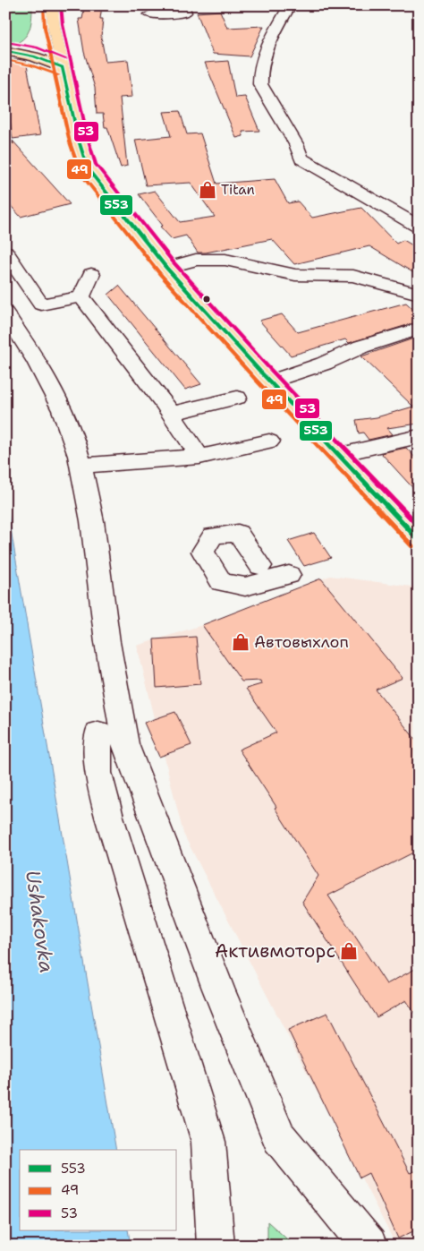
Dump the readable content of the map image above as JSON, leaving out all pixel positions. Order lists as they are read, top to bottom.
{
  "water": ["Ushakovka"],
  "places": {
    "shop": ["Titan", "Автовыхлоп", "Активмоторс"]
  },
  "lines": ["transit line 53", "transit line 49", "transit line 553"],
  "legend": ["553", "49", "53"]
}
